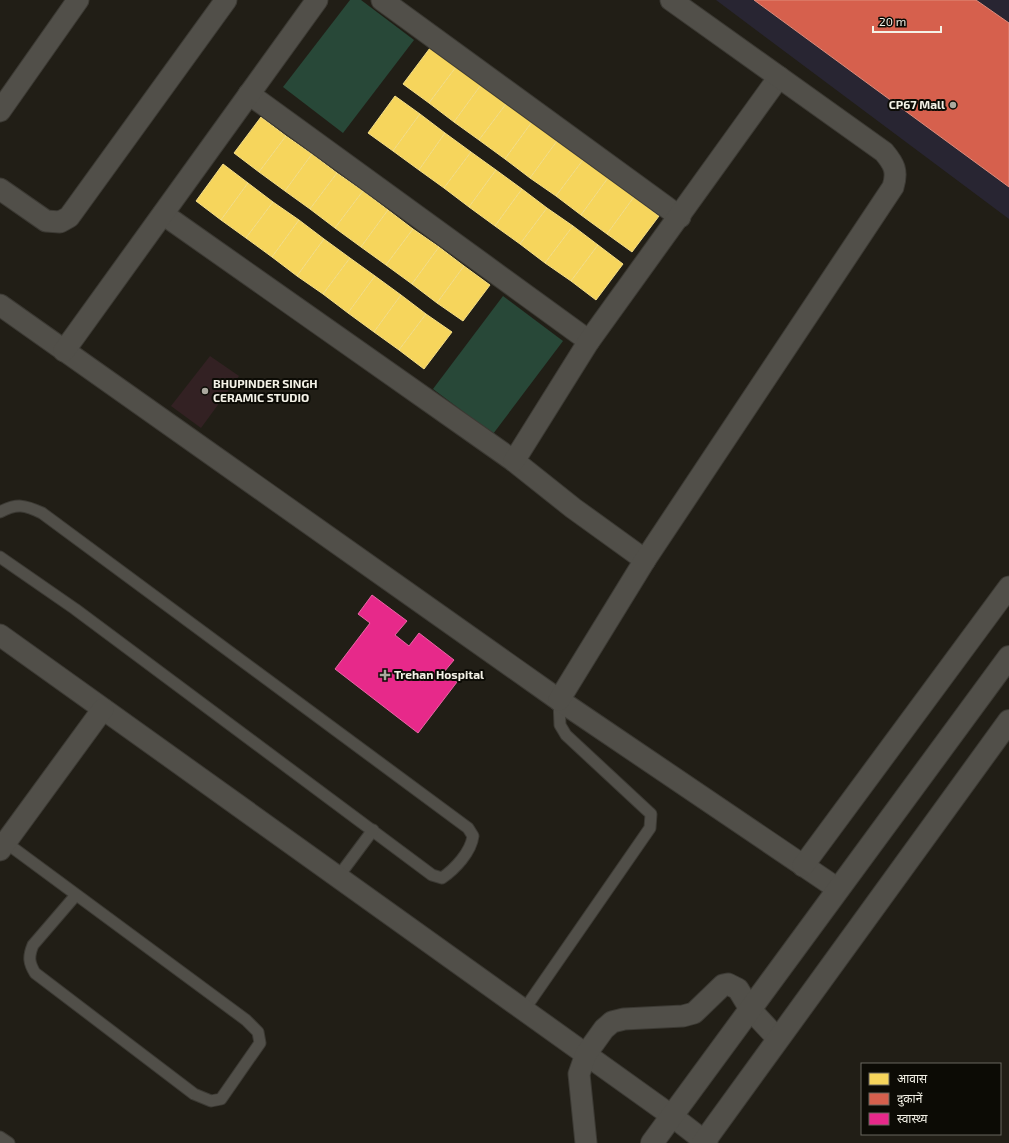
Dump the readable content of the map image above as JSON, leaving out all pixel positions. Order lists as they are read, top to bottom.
{
  "places": {
    "other": ["CP67 Mall", "BHUPINDER SINGH CERAMIC STUDIO"],
    "health": ["Trehan Hospital"]
  },
  "legend": ["आवास", "दुकानें", "स्वास्थ्य"],
  "scale_bar": "20 m"
}
